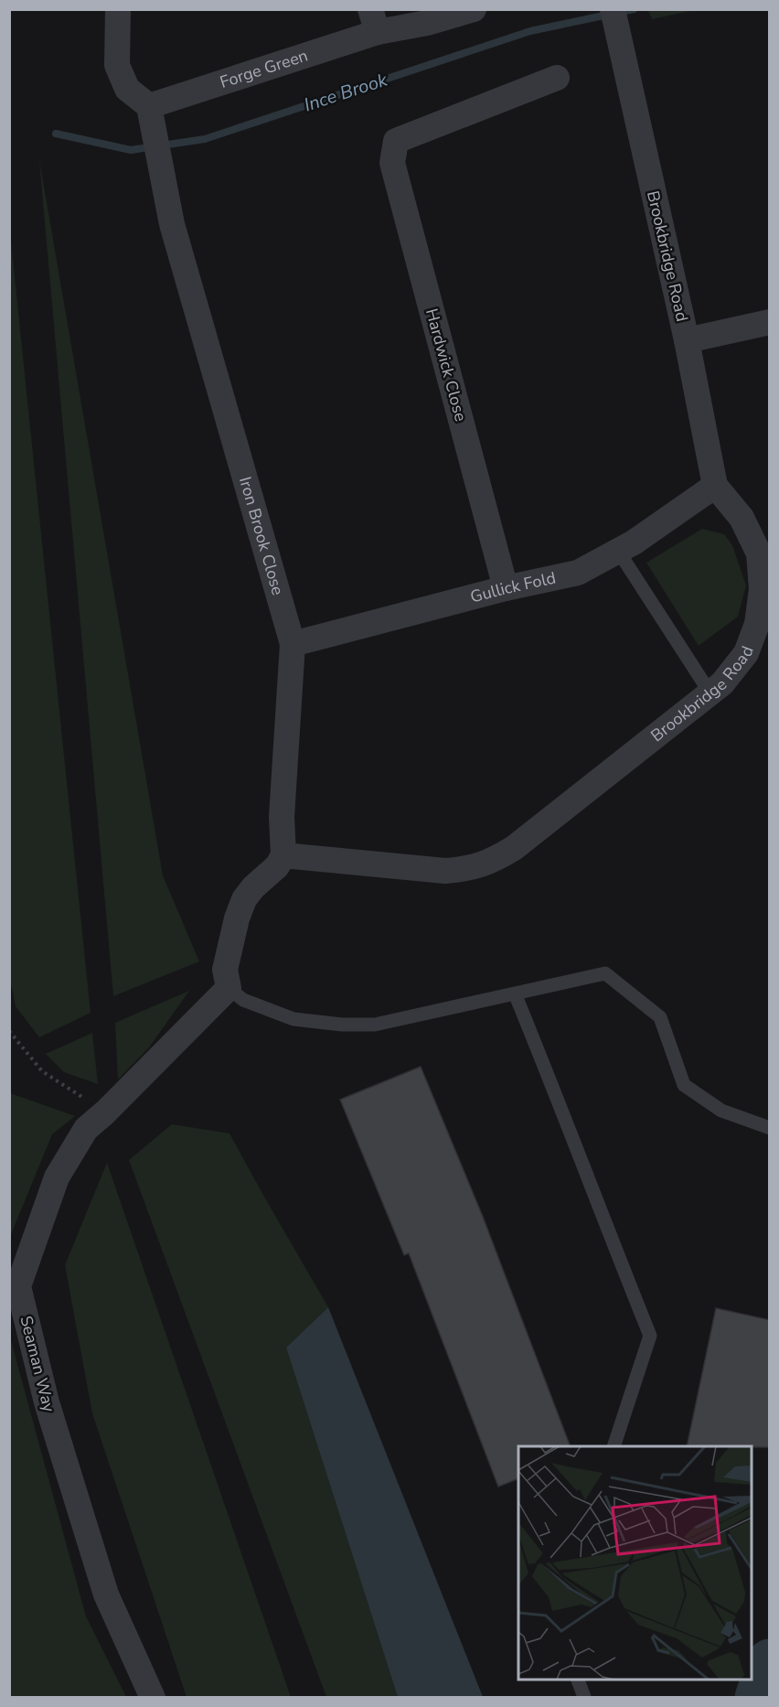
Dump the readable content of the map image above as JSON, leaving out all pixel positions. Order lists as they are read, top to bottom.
{
  "streets": {
    "street": [
      "Forge Green",
      "Brookbridge Road",
      "Hardwick Close",
      "Iron Brook Close",
      "Gullick Fold",
      "Seaman Way"
    ]
  },
  "crossings": [
    ["Forge Green", "Iron Brook Close"],
    ["Brookbridge Road", "Iron Brook Close"],
    ["Brookbridge Road", "Gullick Fold"],
    ["Hardwick Close", "Gullick Fold"],
    ["Iron Brook Close", "Gullick Fold"]
  ],
  "water": ["Ince Brook"]
}
